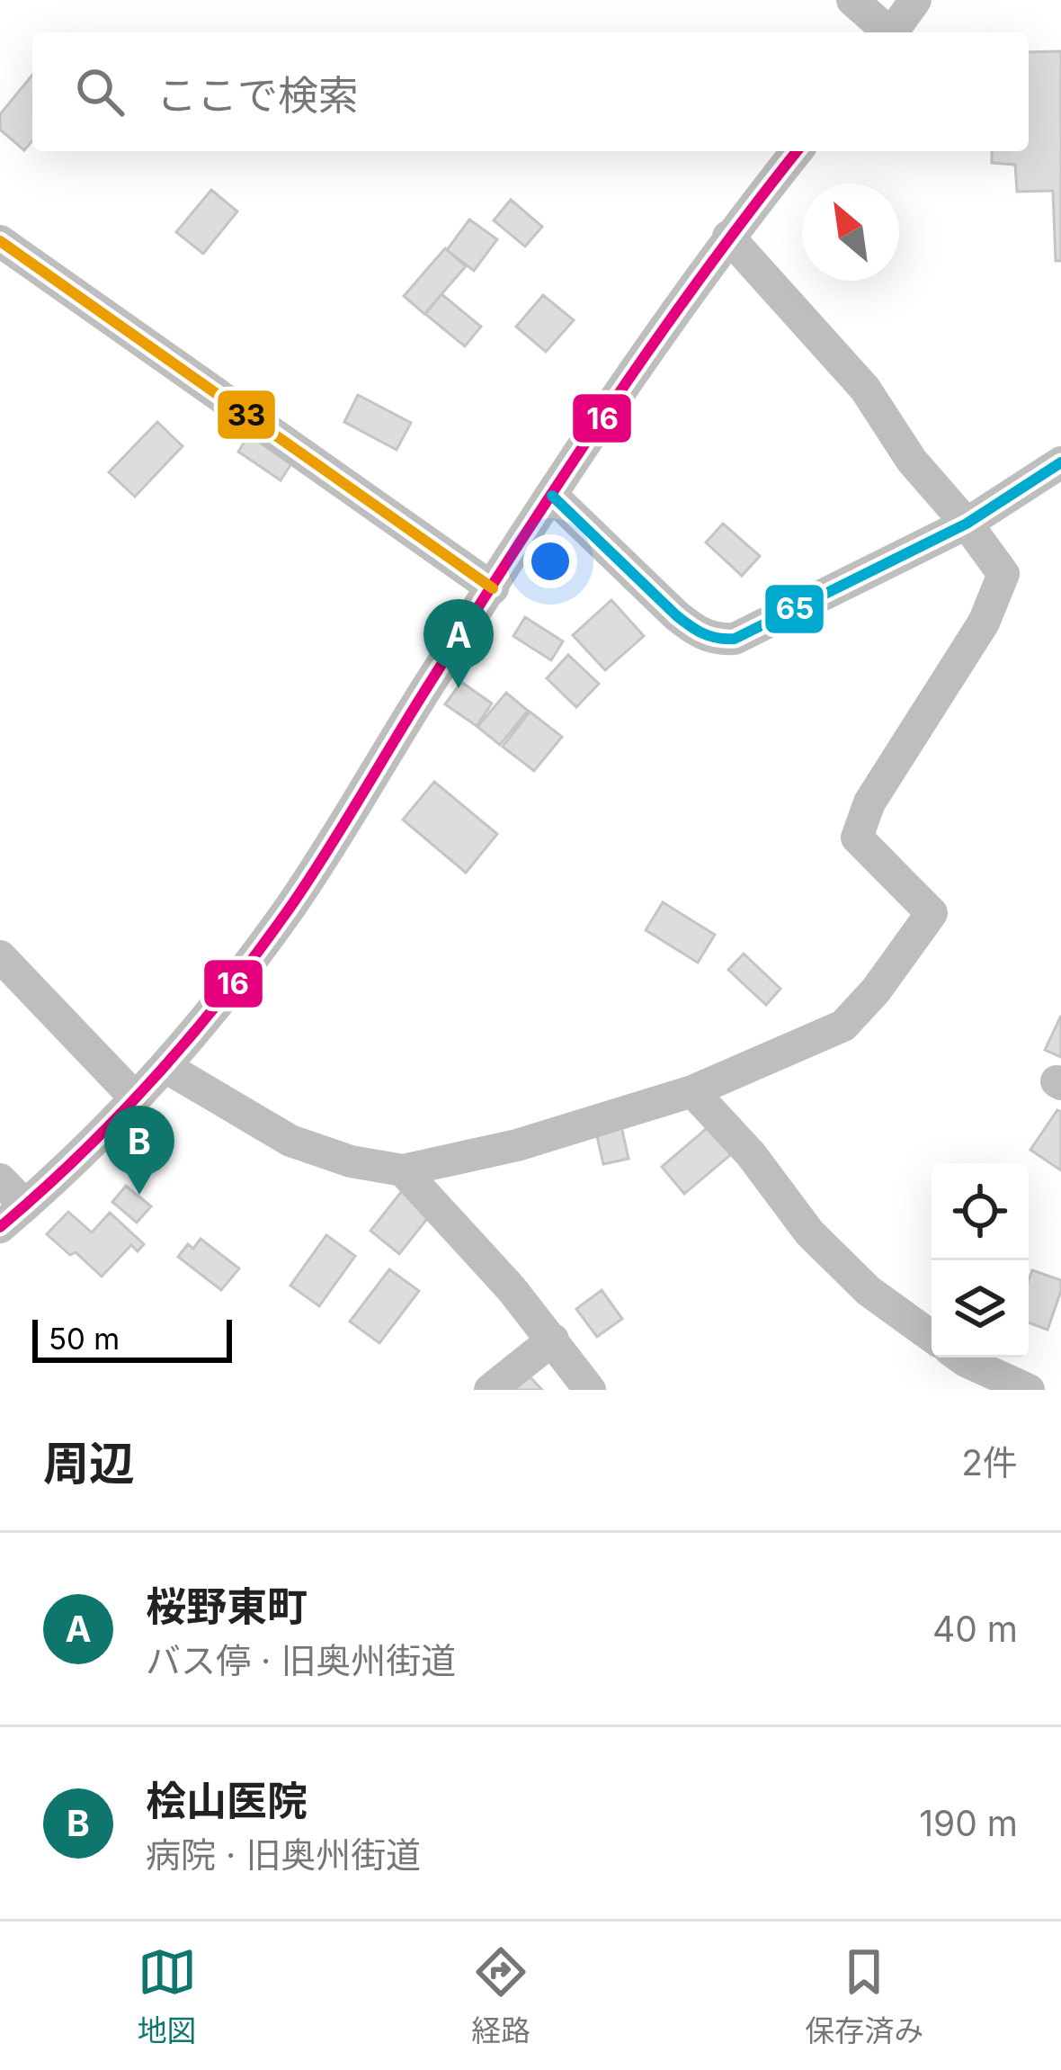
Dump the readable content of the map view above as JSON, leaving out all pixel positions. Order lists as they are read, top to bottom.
{
  "lines": ["transit line 16", "transit line 33", "transit line 65"],
  "scale_bar": "50 m",
  "north": "top left",
  "page": {
    "search": "ここで検索",
    "pins": ["A", "B"],
    "scale": "50 m",
    "heading": ["周辺", "2件"],
    "list": [
      {
        "mark": "A",
        "name": "桜野東町",
        "note": "バス停 · 旧奥州街道",
        "value": "40 m"
      },
      {
        "mark": "B",
        "name": "桧山医院",
        "note": "病院 · 旧奥州街道",
        "value": "190 m"
      }
    ],
    "nav": ["地図", "経路", "保存済み"]
  }
}
